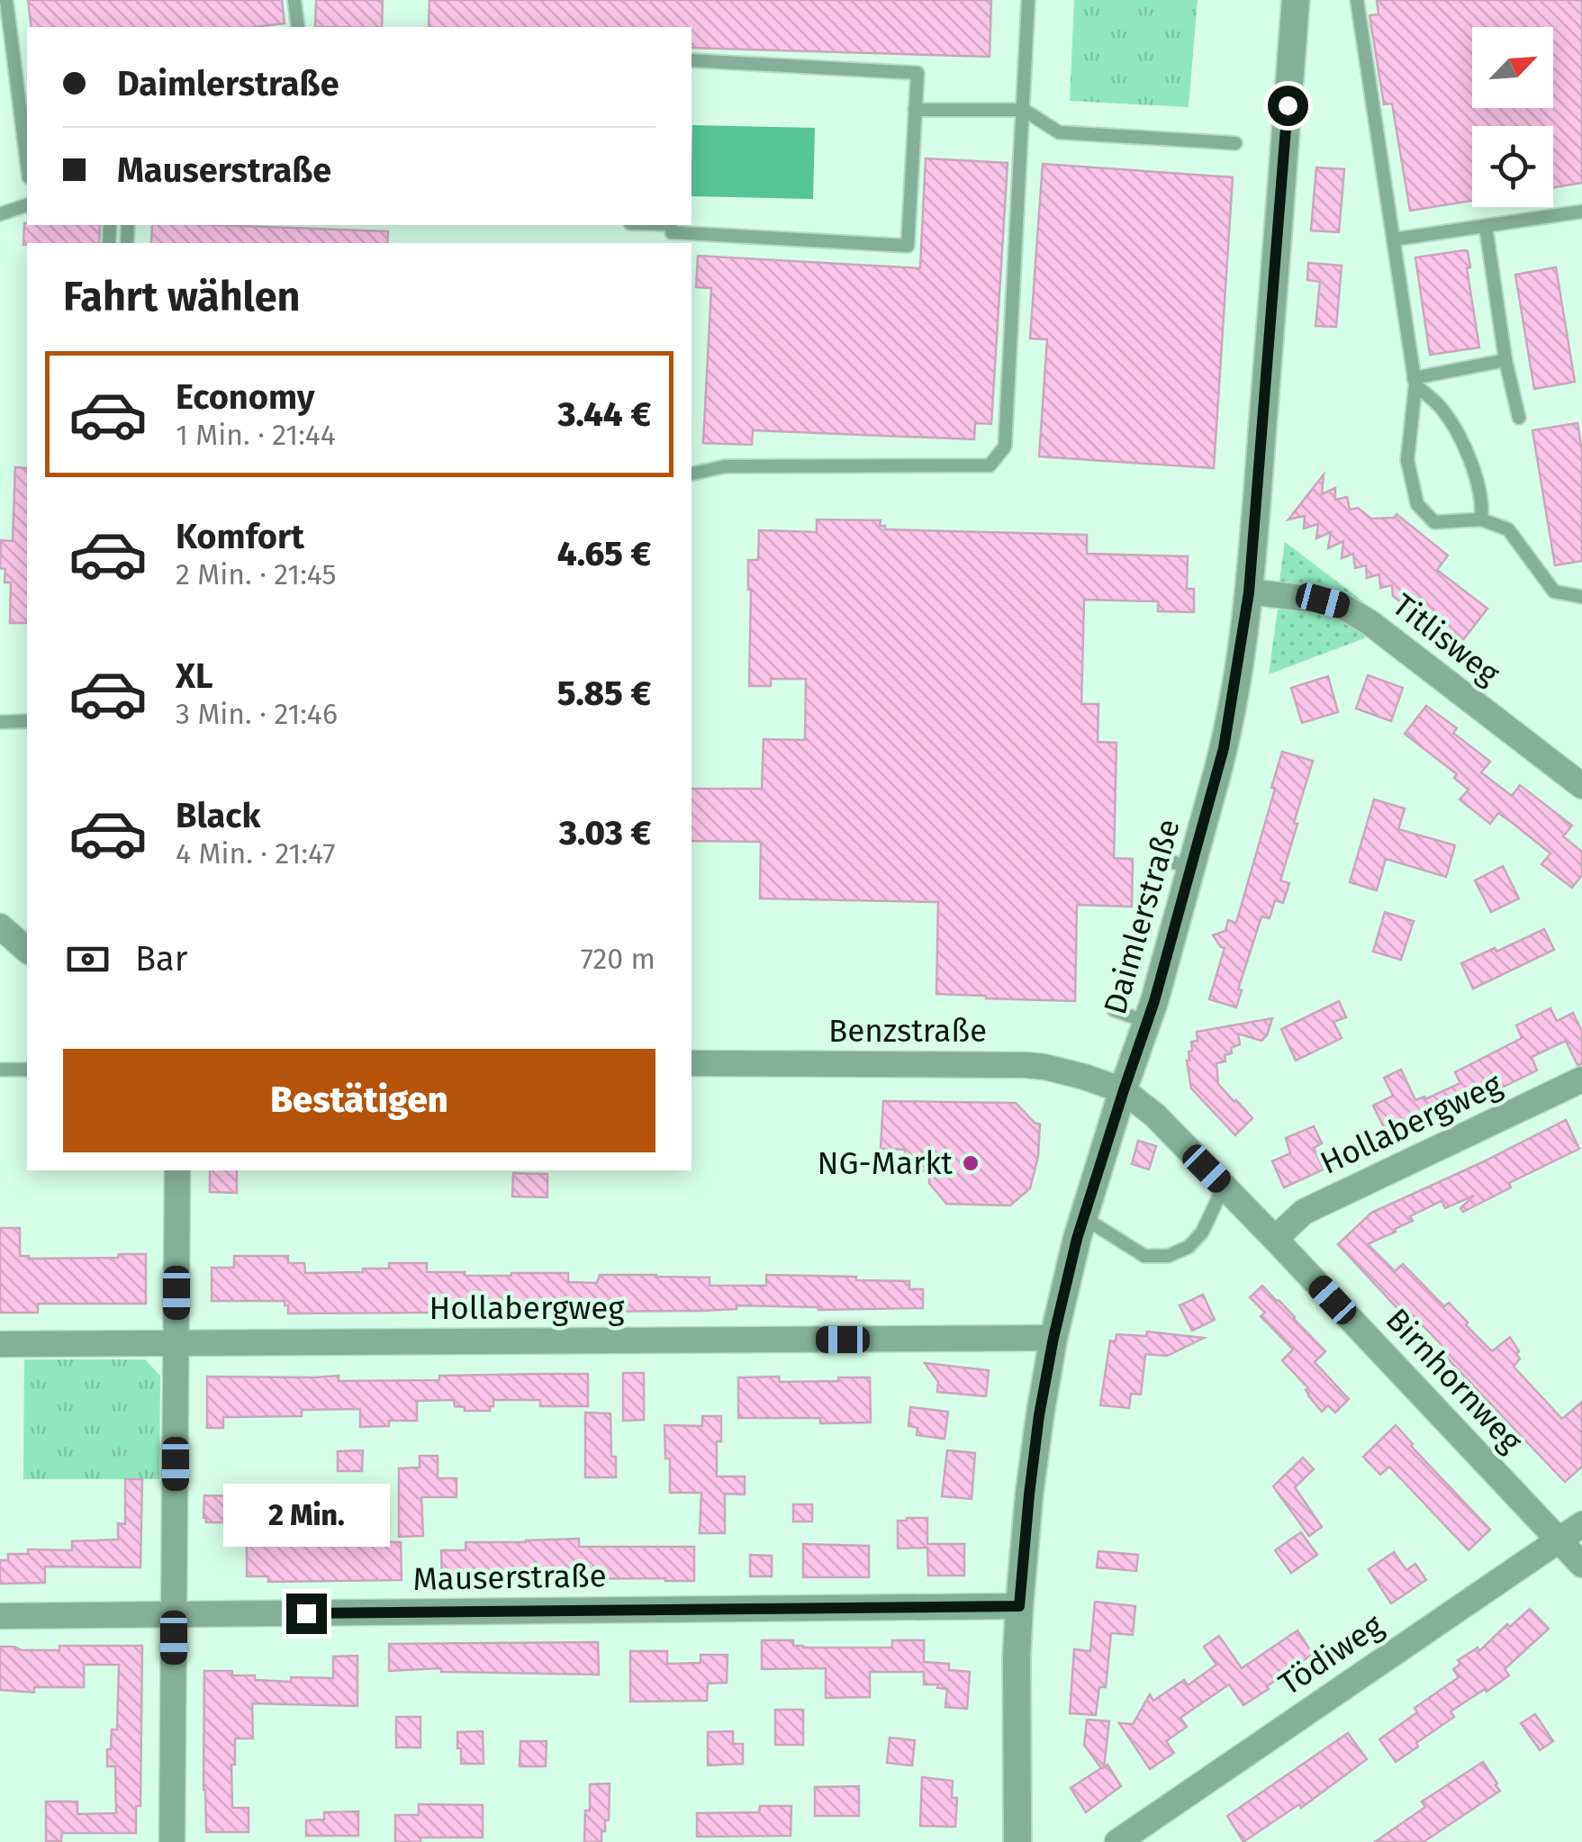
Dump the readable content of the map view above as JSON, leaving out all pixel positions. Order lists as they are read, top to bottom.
{
  "streets": {
    "street": [
      "Titlisweg",
      "Daimlerstraße",
      "Benzstraße",
      "Hollabergweg",
      "Birnhornweg",
      "Mauserstraße",
      "Tödiweg"
    ]
  },
  "crossings": [
    ["Titlisweg", "Daimlerstraße"],
    ["Daimlerstraße", "Benzstraße"],
    ["Daimlerstraße", "Hollabergweg"],
    ["Daimlerstraße", "Birnhornweg"],
    ["Daimlerstraße", "Mauserstraße"],
    ["Benzstraße", "Birnhornweg"],
    ["Hollabergweg", "Birnhornweg"],
    ["Birnhornweg", "Tödiweg"]
  ],
  "places": ["NG-Markt"],
  "north": "top right",
  "page": {
    "banner": ["Daimlerstraße", "Mauserstraße"],
    "heading": "Fahrt wählen",
    "list": [
      {
        "name": "Economy",
        "note": "1 Min. · 21:44",
        "value": "3.44 €"
      },
      {
        "name": "Komfort",
        "note": "2 Min. · 21:45",
        "value": "4.65 €"
      },
      {
        "name": "XL",
        "note": "3 Min. · 21:46",
        "value": "5.85 €"
      },
      {
        "name": "Black",
        "note": "4 Min. · 21:47",
        "value": "3.03 €"
      }
    ],
    "pay": ["Bar", "720 m"],
    "buttons": "Bestätigen",
    "bubble": "2 Min."
  }
}
